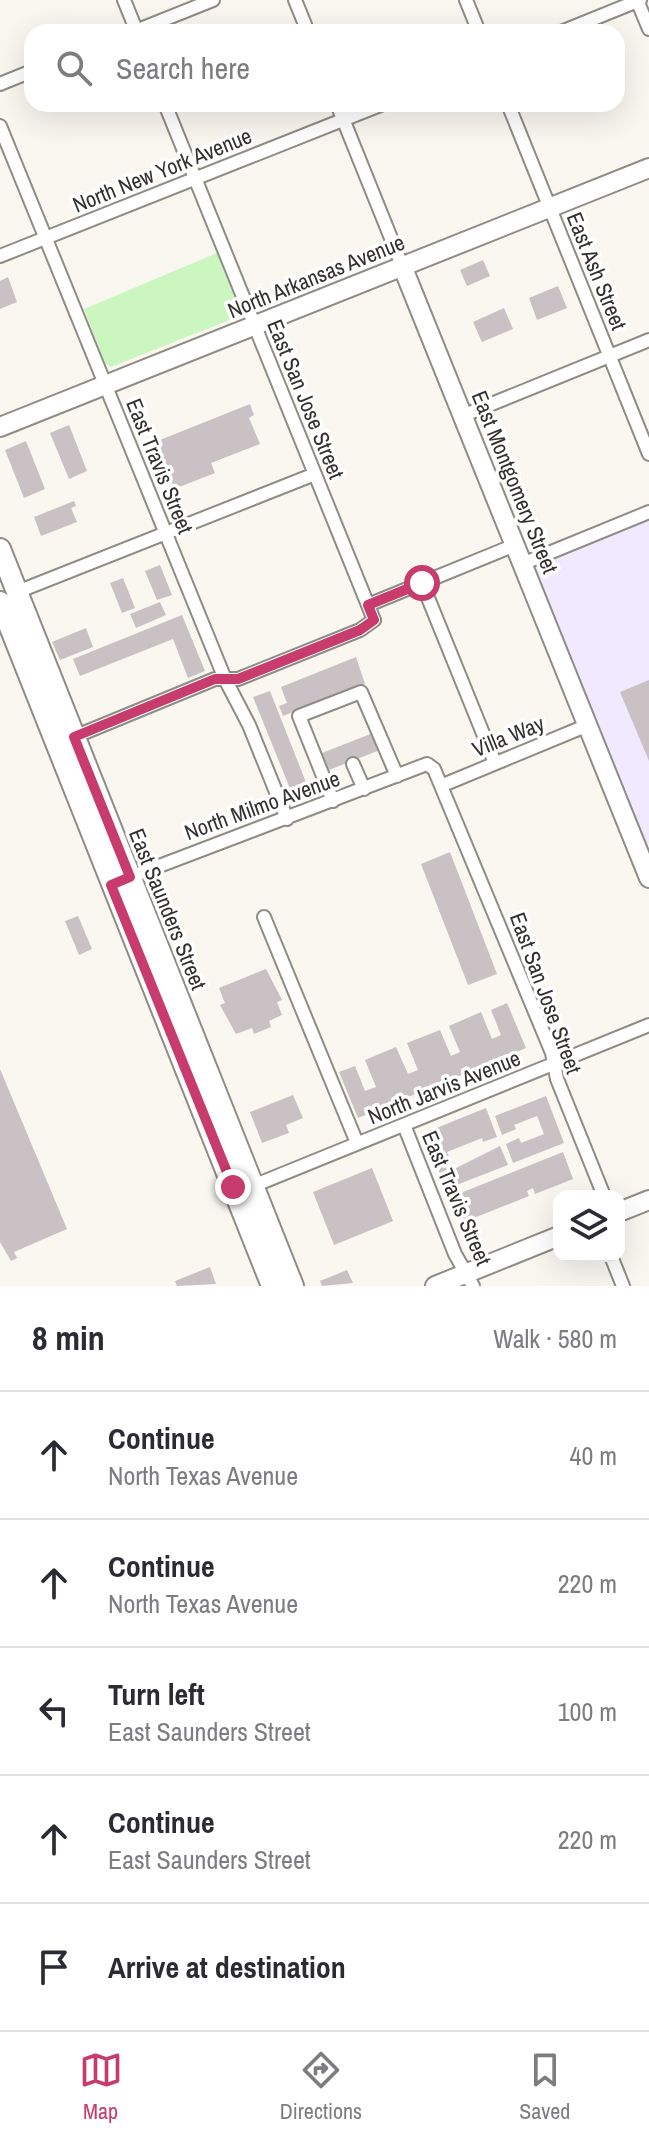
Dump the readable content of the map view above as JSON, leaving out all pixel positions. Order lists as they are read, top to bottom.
{
  "streets": {
    "main road": ["North Arkansas Avenue", "East Montgomery Street", "East Saunders Street"],
    "street": [
      "North New York Avenue",
      "East Ash Street",
      "East San Jose Street",
      "East Travis Street",
      "Villa Way",
      "North Milmo Avenue",
      "North Jarvis Avenue"
    ]
  },
  "crossings": [
    ["North New York Avenue", "East San Jose Street"],
    ["North New York Avenue", "East Travis Street"],
    ["North New York Avenue", "East Montgomery Street"],
    ["East Ash Street", "North Arkansas Avenue"],
    ["North Arkansas Avenue", "East San Jose Street"],
    ["North Arkansas Avenue", "East Travis Street"],
    ["North Arkansas Avenue", "East Montgomery Street"],
    ["East San Jose Street", "East Travis Street"],
    ["East San Jose Street", "Villa Way"],
    ["East San Jose Street", "North Milmo Avenue"],
    ["East San Jose Street", "North Jarvis Avenue"],
    ["East Travis Street", "North Milmo Avenue"],
    ["East Travis Street", "North Jarvis Avenue"],
    ["East Montgomery Street", "Villa Way"],
    ["North Milmo Avenue", "East Saunders Street"],
    ["East Saunders Street", "North Jarvis Avenue"]
  ],
  "page": {
    "search": "Search here",
    "heading": ["8 min", "Walk · 580 m"],
    "list": [
      ["Continue", "North Texas Avenue", "40 m"],
      ["Continue", "North Texas Avenue", "220 m"],
      ["Turn left", "East Saunders Street", "100 m"],
      ["Continue", "East Saunders Street", "220 m"],
      "Arrive at destination"
    ],
    "nav": ["Map", "Directions", "Saved"]
  }
}
